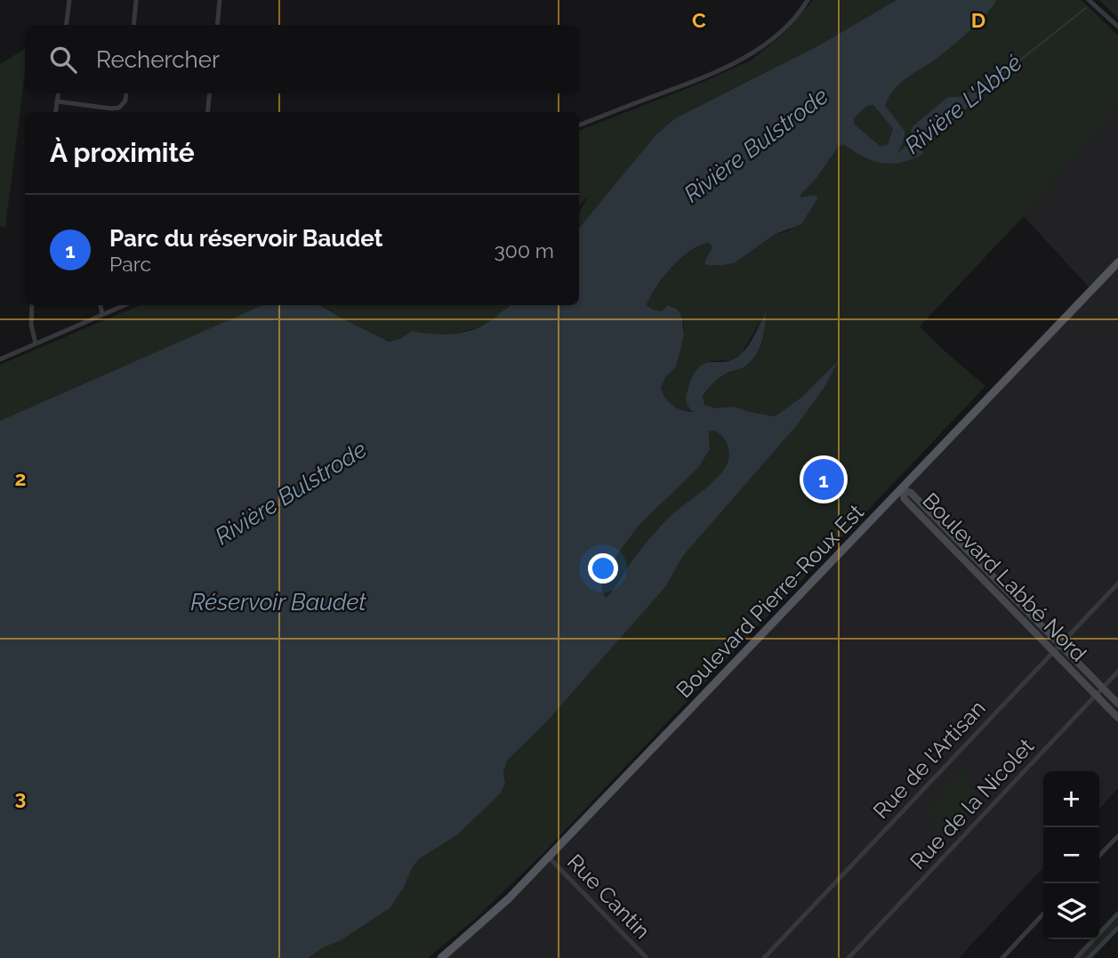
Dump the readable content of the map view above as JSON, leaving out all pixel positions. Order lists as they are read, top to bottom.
{
  "streets": {
    "main road": ["Boulevard Labbé Nord", "Boulevard Pierre-Roux Est"],
    "street": ["Rue de l'Artisan", "Rue de la Nicolet", "Rue Cantin"]
  },
  "crossings": [
    ["Boulevard Labbé Nord", "Boulevard Pierre-Roux Est"],
    ["Boulevard Labbé Nord", "Rue de l'Artisan"],
    ["Boulevard Labbé Nord", "Rue de la Nicolet"],
    ["Boulevard Pierre-Roux Est", "Rue Cantin"]
  ],
  "water": ["Rivière L'Abbé", "Rivière Bulstrode", "Réservoir Baudet"],
  "page": {
    "search": "Rechercher",
    "heading": "À proximité",
    "list": [
      {
        "mark": "1",
        "name": "Parc du réservoir Baudet",
        "note": "Parc",
        "value": "300 m"
      }
    ],
    "pins": "1",
    "map_buttons": ["+", "−"]
  },
  "grid": {
    "columns": ["C", "D"],
    "rows": ["2", "3"]
  }
}
